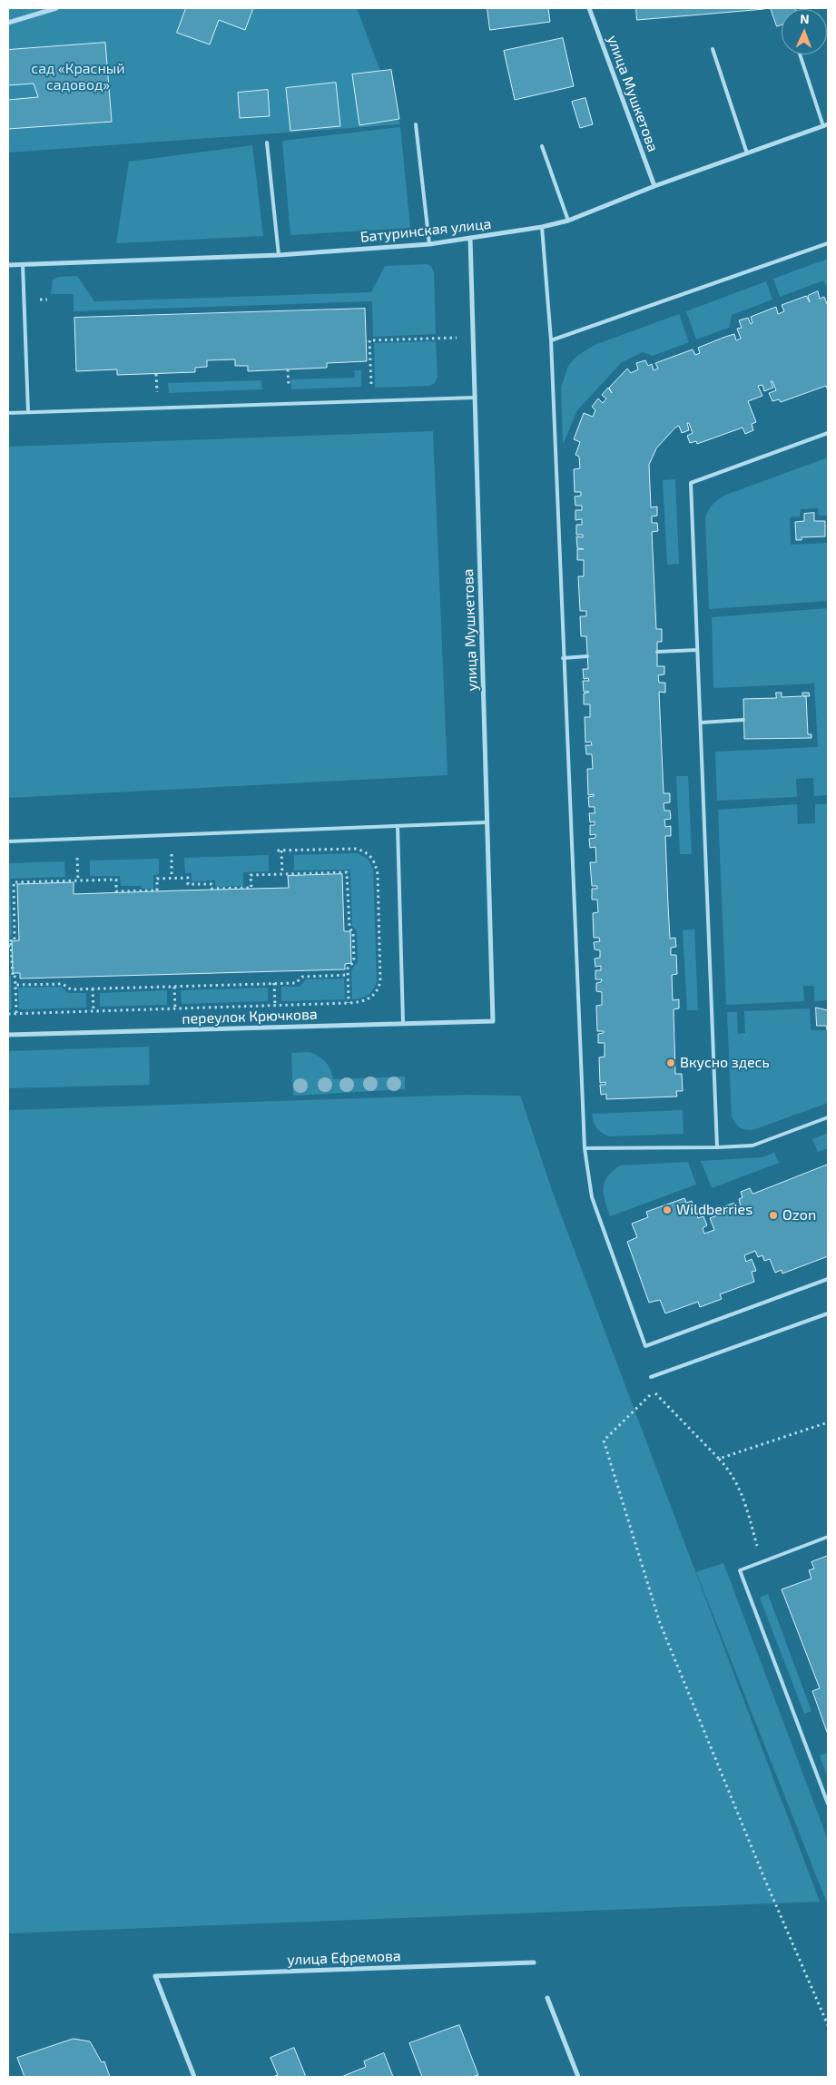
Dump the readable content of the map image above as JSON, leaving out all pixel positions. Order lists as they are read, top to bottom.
{
  "streets": {
    "street": [
      "улица Мушкетова",
      "Батуринская улица",
      "переулок Крючкова",
      "улица Ефремова"
    ]
  },
  "crossings": [
    ["улица Мушкетова", "Батуринская улица"],
    ["улица Мушкетова", "переулок Крючкова"]
  ],
  "parks": ["сад «Красный садовод»"],
  "places": ["Вкусно здесь", "Wildberries", "Ozon"],
  "north": "top"
}
